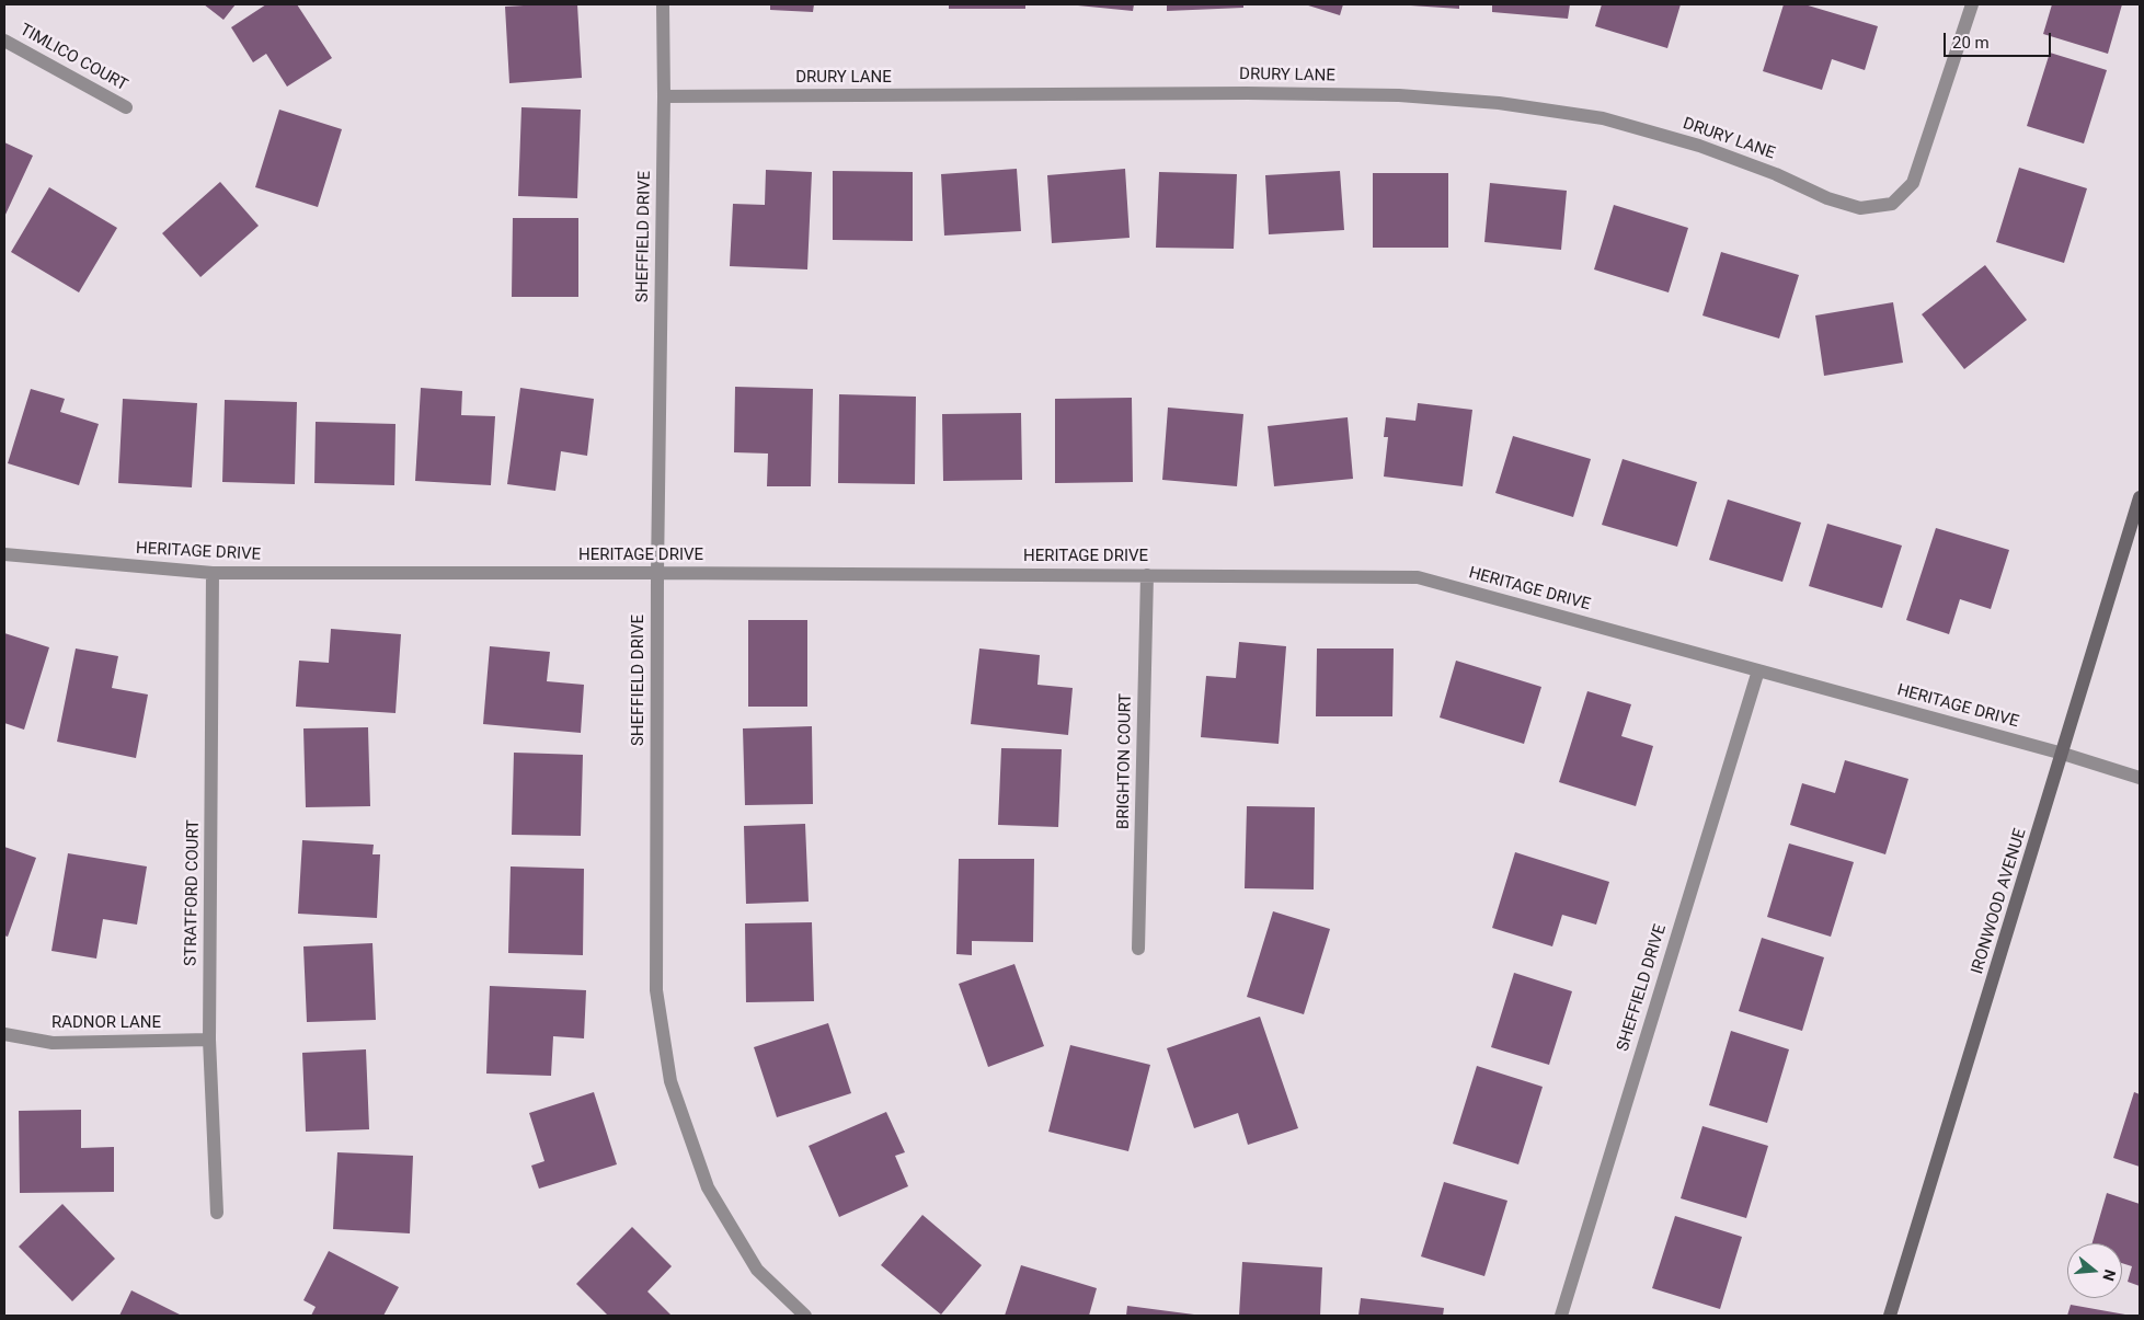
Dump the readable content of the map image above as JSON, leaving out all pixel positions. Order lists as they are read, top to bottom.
{
  "streets": {
    "main road": ["IRONWOOD AVENUE"],
    "street": [
      "TIMLICO COURT",
      "DRURY LANE",
      "SHEFFIELD DRIVE",
      "HERITAGE DRIVE",
      "BRIGHTON COURT",
      "STRATFORD COURT",
      "RADNOR LANE"
    ]
  },
  "crossings": [
    ["DRURY LANE", "SHEFFIELD DRIVE"],
    ["SHEFFIELD DRIVE", "HERITAGE DRIVE"],
    ["HERITAGE DRIVE", "BRIGHTON COURT"],
    ["HERITAGE DRIVE", "STRATFORD COURT"],
    ["HERITAGE DRIVE", "IRONWOOD AVENUE"],
    ["STRATFORD COURT", "RADNOR LANE"]
  ],
  "scale_bar": "20 m",
  "north": "right"
}
